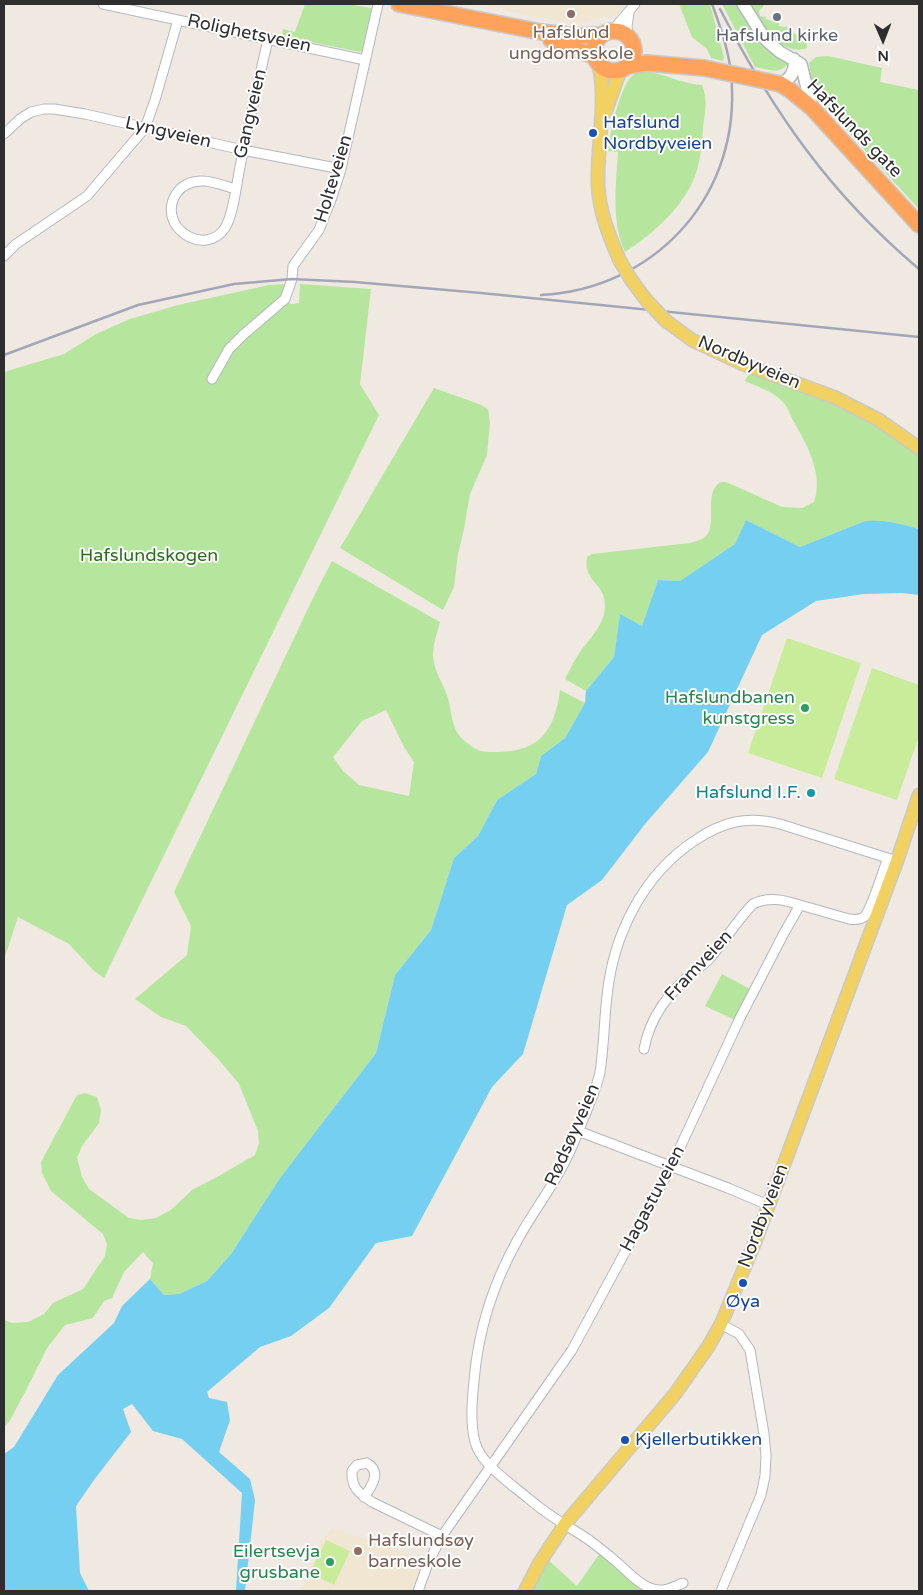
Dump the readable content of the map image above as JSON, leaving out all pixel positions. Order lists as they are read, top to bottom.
{
  "streets": {
    "highway": ["Hafslunds gate"],
    "main road": ["Nordbyveien"],
    "street": [
      "Rolighetsveien",
      "Gangveien",
      "Lyngveien",
      "Holteveien",
      "Framveien",
      "Rødsøyveien",
      "Hagastuveien"
    ]
  },
  "crossings": [
    ["Rolighetsveien", "Gangveien"],
    ["Rolighetsveien", "Holteveien"],
    ["Gangveien", "Lyngveien"],
    ["Lyngveien", "Holteveien"],
    ["Nordbyveien", "Rødsøyveien"],
    ["Framveien", "Hagastuveien"],
    ["Rødsøyveien", "Hagastuveien"]
  ],
  "parks": ["Hafslundskogen"],
  "places": [
    "Hafslund ungdomsskole",
    "Hafslund kirke",
    "Hafslund Nordbyveien",
    "Hafslundbanen kunstgress",
    "Hafslund I.F.",
    "Øya",
    "Kjellerbutikken",
    "Hafslundsøy barneskole",
    "Eilertsevja grusbane"
  ],
  "north": "bottom"
}
